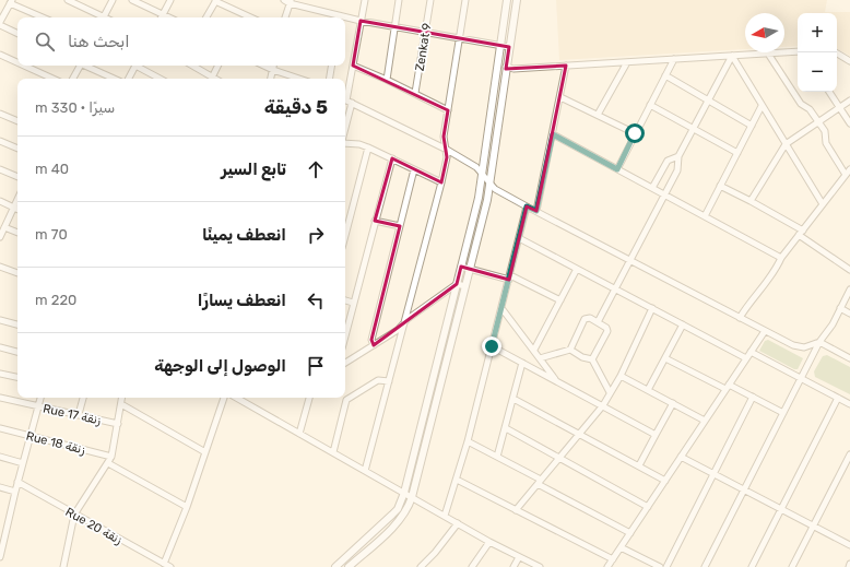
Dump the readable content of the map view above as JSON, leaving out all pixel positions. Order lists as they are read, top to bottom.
{
  "streets": {
    "street": [
      "Zenkat 9",
      "Rue 17 زنقة",
      "Rue 18 زنقة",
      "Rue 20 زنقة"
    ]
  },
  "north": "left",
  "page": {
    "map_buttons": ["+", "−"],
    "search": "ابحث هنا",
    "heading": ["5 دقيقة", "سيرًا · 330 m"],
    "list": [
      ["تابع السير", "40 m"],
      ["انعطف يمينًا", "70 m"],
      ["انعطف يسارًا", "220 m"],
      "الوصول إلى الوجهة"
    ]
  }
}
